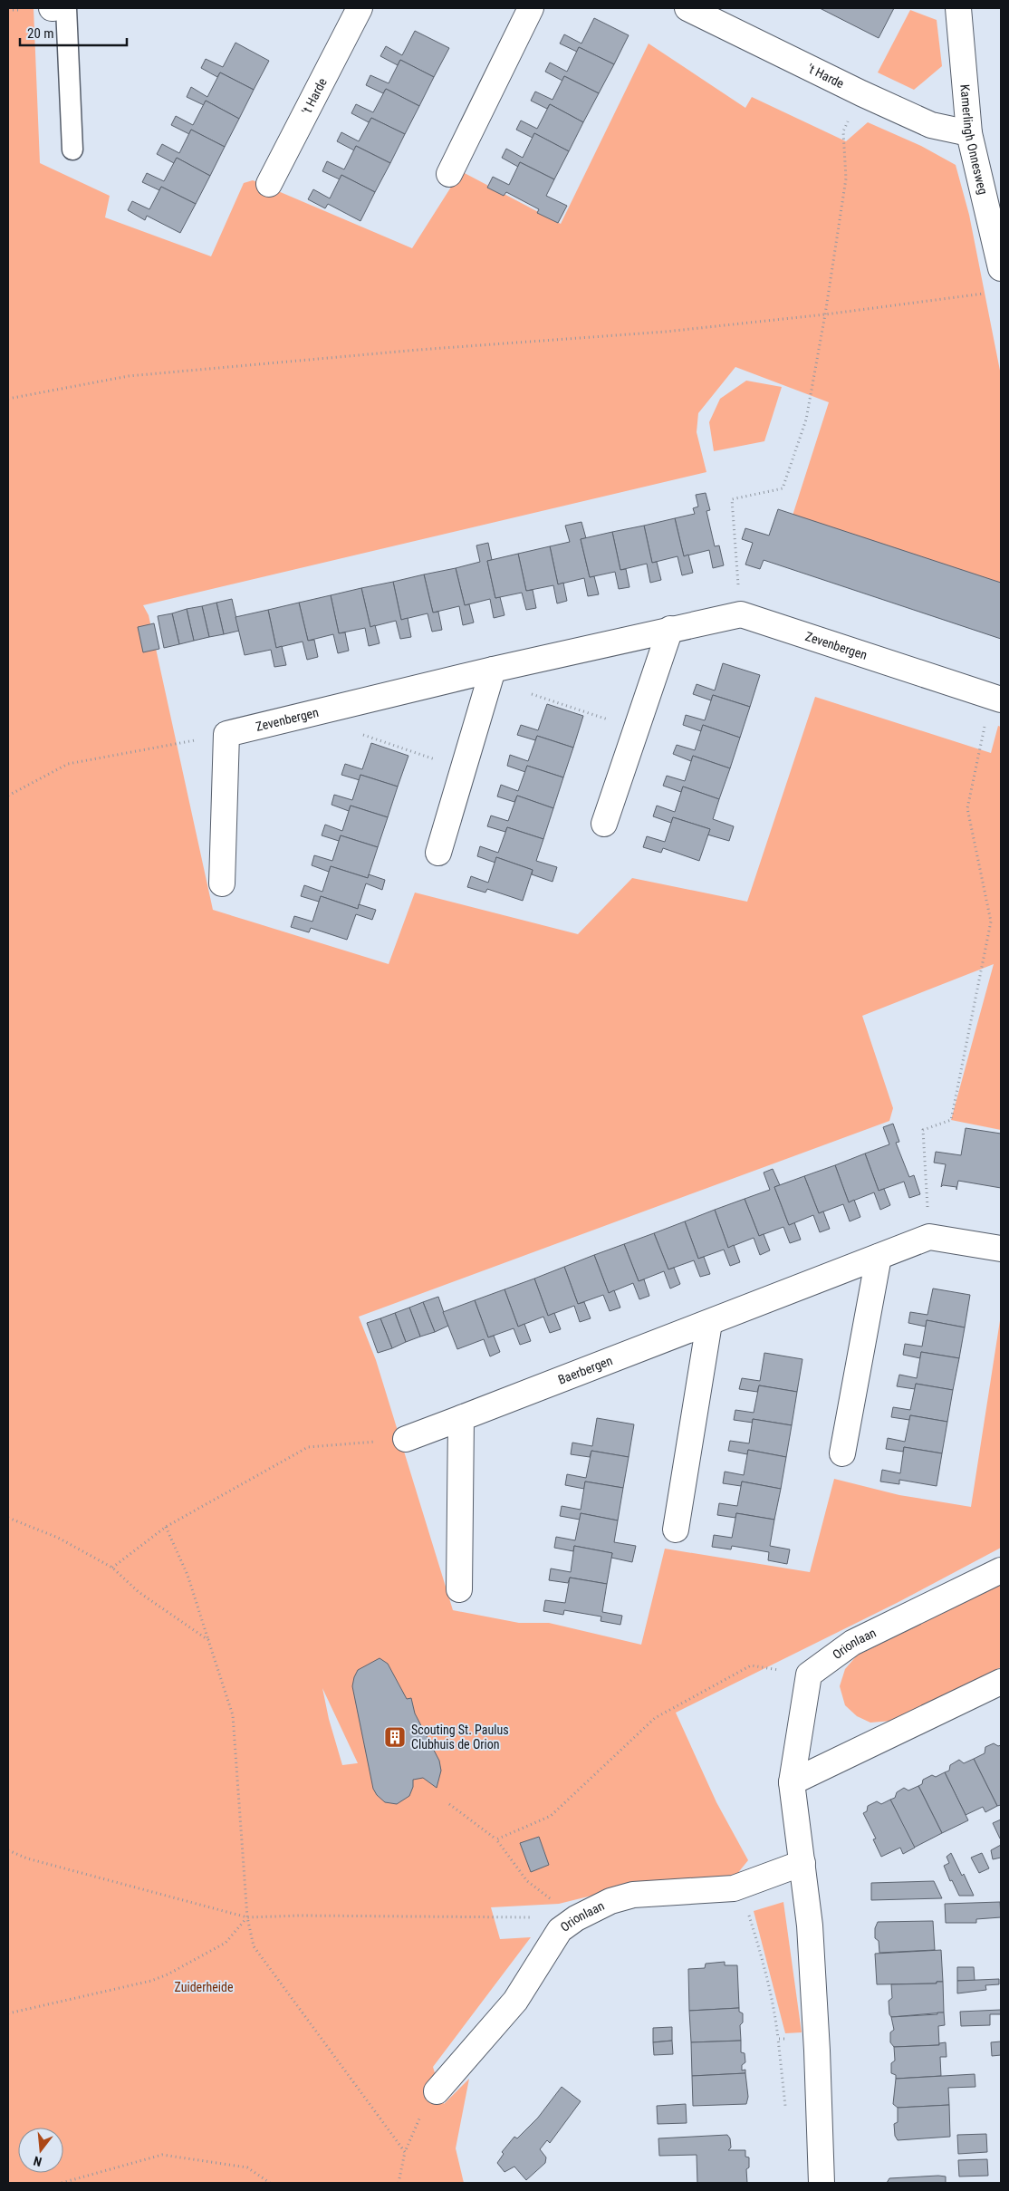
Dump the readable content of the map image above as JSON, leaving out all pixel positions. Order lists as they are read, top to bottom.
{
  "streets": {
    "street": [
      "'t Harde",
      "Kamerlingh Onnesweg",
      "Zevenbergen",
      "Baerbergen",
      "Orionlaan"
    ]
  },
  "crossings": [
    ["'t Harde", "Kamerlingh Onnesweg"]
  ],
  "parks": ["Zuiderheide"],
  "places": {
    "building": ["Scouting St. Paulus Clubhuis de Orion"]
  },
  "scale_bar": "20 m",
  "north": "bottom"
}
